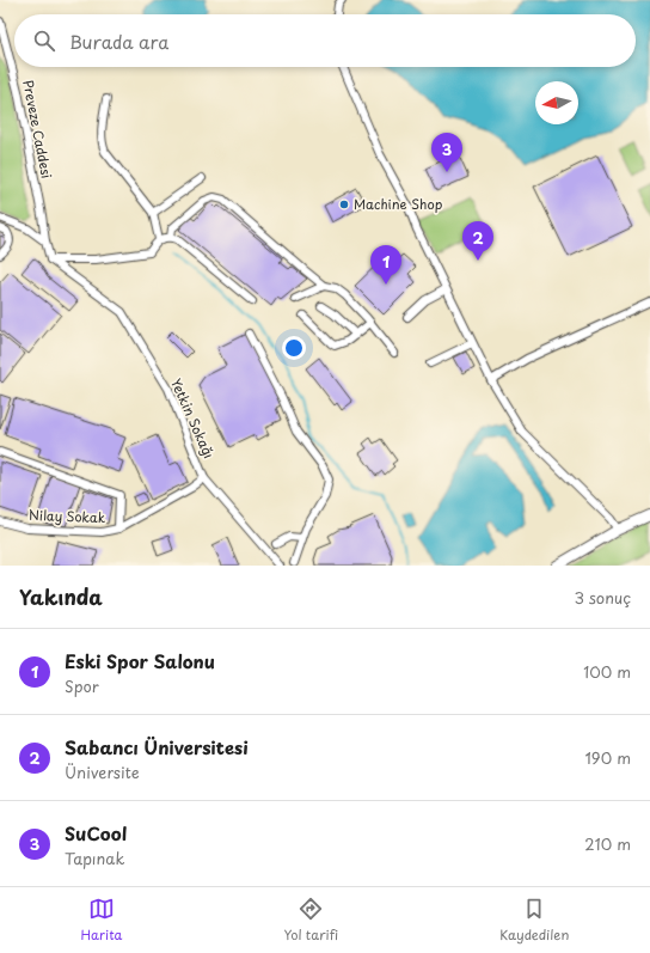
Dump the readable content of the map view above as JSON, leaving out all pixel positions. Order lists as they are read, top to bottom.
{
  "streets": {
    "street": ["Preveze Caddesi", "Yetkin Sokağı", "Nilay Sokak"]
  },
  "crossings": [
    ["Yetkin Sokağı", "Nilay Sokak"]
  ],
  "places": ["Machine Shop"],
  "north": "left",
  "page": {
    "search": "Burada ara",
    "pins": ["3", "2", "1"],
    "heading": ["Yakında", "3 sonuç"],
    "list": [
      {
        "mark": "1",
        "name": "Eski Spor Salonu",
        "note": "Spor",
        "value": "100 m"
      },
      {
        "mark": "2",
        "name": "Sabancı Üniversitesi",
        "note": "Üniversite",
        "value": "190 m"
      },
      {
        "mark": "3",
        "name": "SuCool",
        "note": "Tapınak",
        "value": "210 m"
      }
    ],
    "nav": ["Harita", "Yol tarifi", "Kaydedilen"]
  }
}
